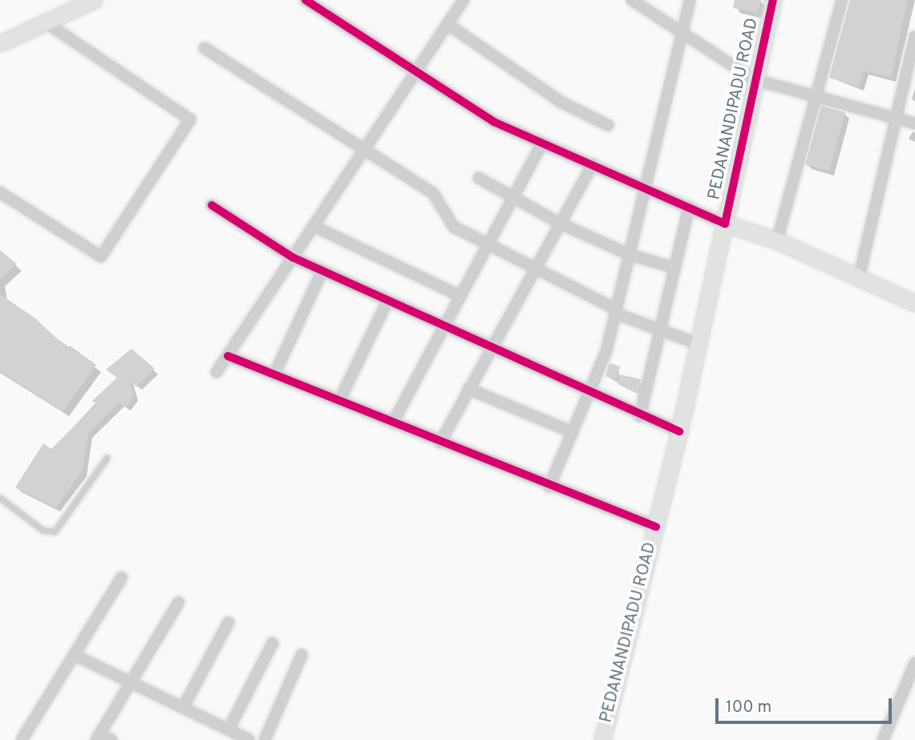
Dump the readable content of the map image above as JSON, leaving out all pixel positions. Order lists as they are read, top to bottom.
{
  "streets": {
    "main road": ["PEDANANDIPADU ROAD"]
  },
  "scale_bar": "100 m"
}
